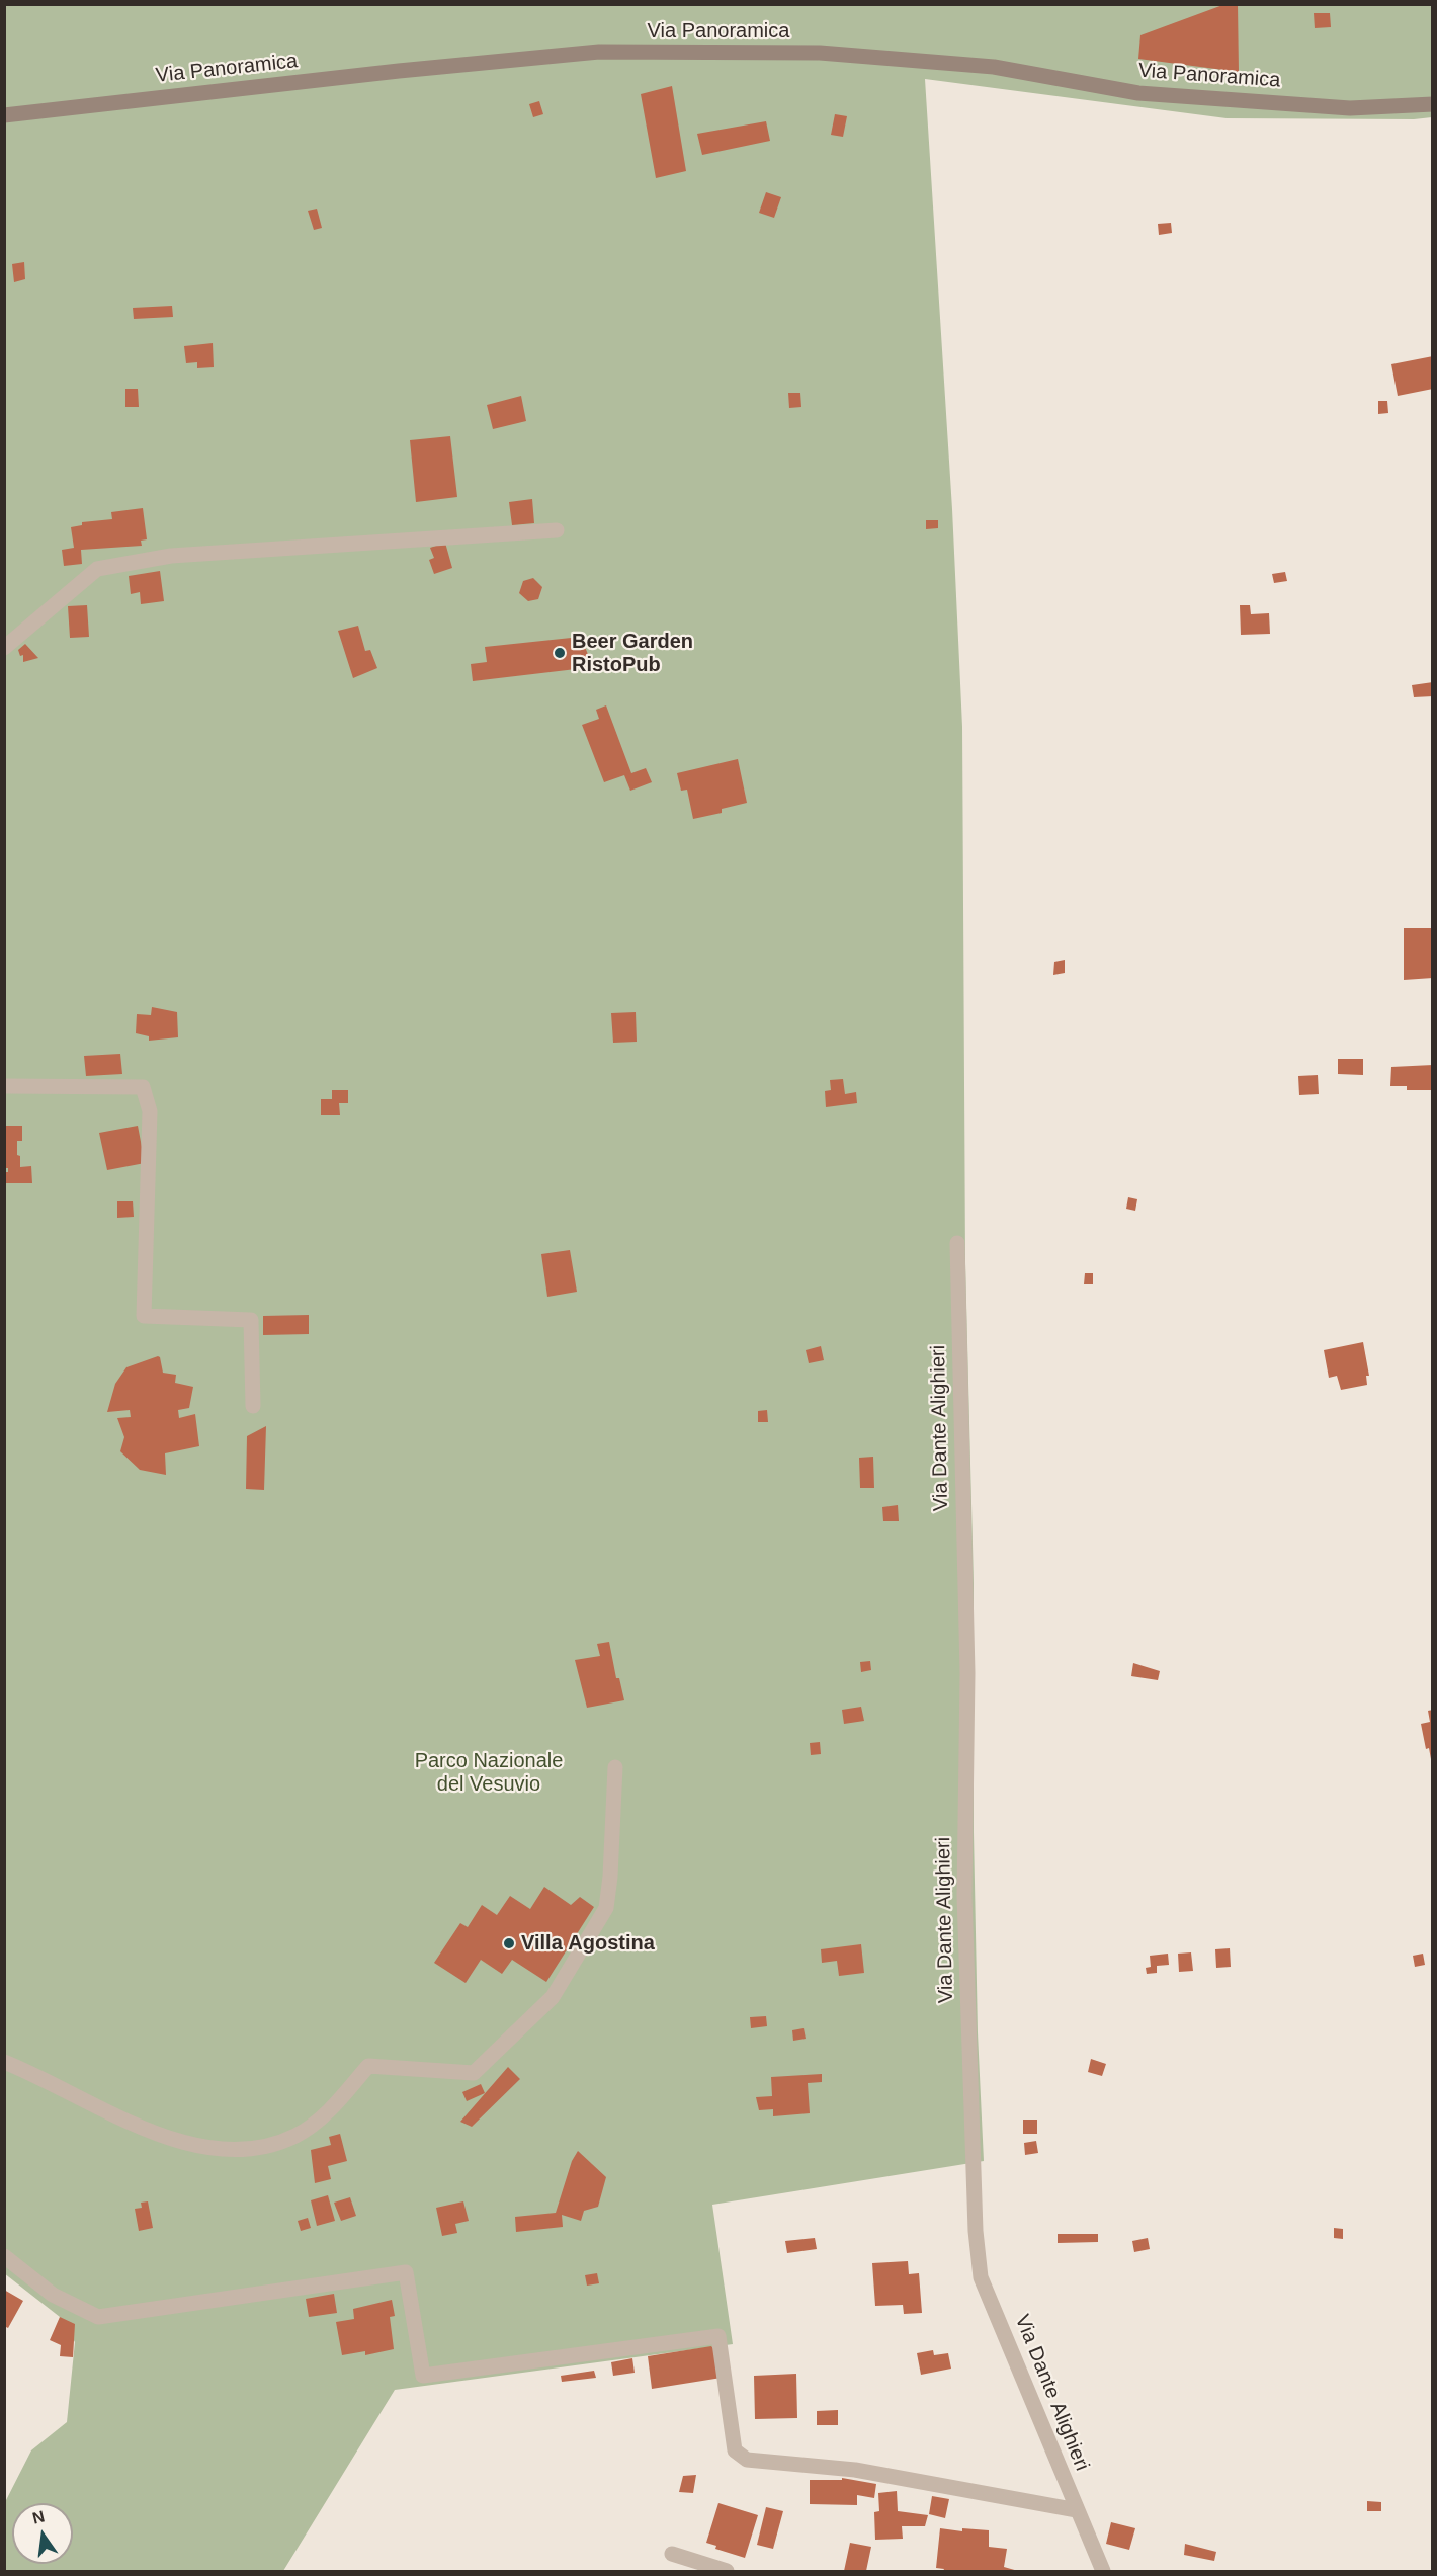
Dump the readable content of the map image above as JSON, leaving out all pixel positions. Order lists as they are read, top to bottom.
{
  "streets": {
    "street": ["Via Panoramica", "Via Dante Alighieri"]
  },
  "parks": ["Parco Nazionale del Vesuvio"],
  "places": ["Beer Garden RistoPub", "Villa Agostina"],
  "north": "top"
}
